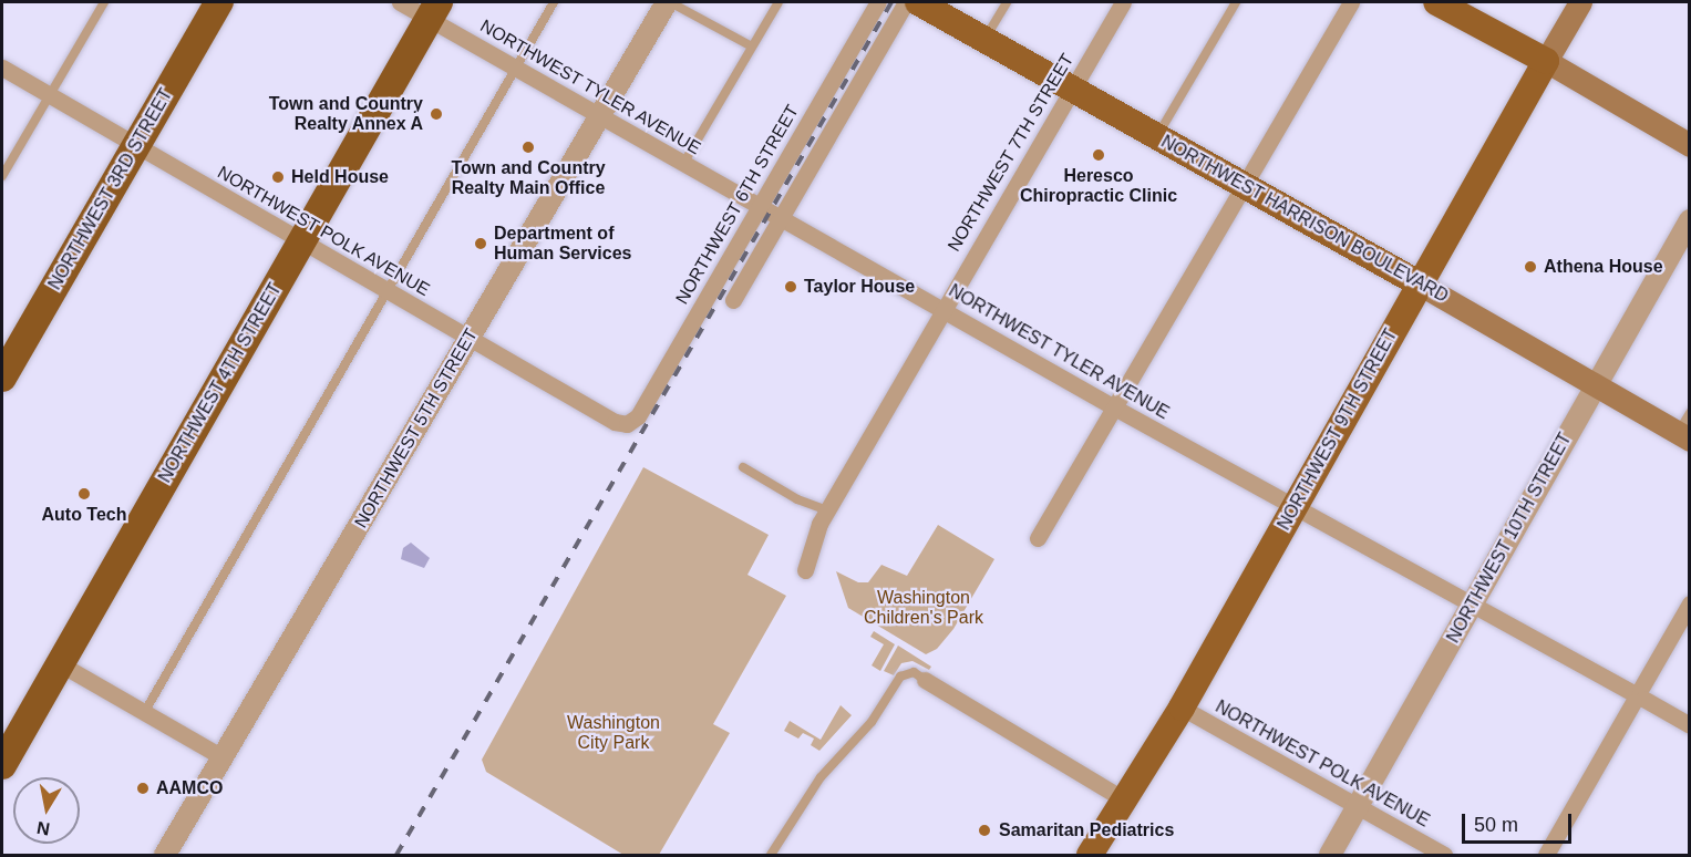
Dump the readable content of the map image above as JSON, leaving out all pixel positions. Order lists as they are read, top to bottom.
{
  "streets": {
    "highway": ["NORTHWEST 3RD STREET", "NORTHWEST 4TH STREET"],
    "main road": ["NORTHWEST HARRISON BOULEVARD", "NORTHWEST 9TH STREET"],
    "street": [
      "NORTHWEST TYLER AVENUE",
      "NORTHWEST 7TH STREET",
      "NORTHWEST 6TH STREET",
      "NORTHWEST POLK AVENUE",
      "NORTHWEST 5TH STREET",
      "NORTHWEST 10TH STREET"
    ]
  },
  "crossings": [
    ["NORTHWEST TYLER AVENUE", "NORTHWEST 7TH STREET"],
    ["NORTHWEST TYLER AVENUE", "NORTHWEST 6TH STREET"],
    ["NORTHWEST TYLER AVENUE", "NORTHWEST 4TH STREET"],
    ["NORTHWEST TYLER AVENUE", "NORTHWEST 5TH STREET"],
    ["NORTHWEST TYLER AVENUE", "NORTHWEST 9TH STREET"],
    ["NORTHWEST TYLER AVENUE", "NORTHWEST 10TH STREET"],
    ["NORTHWEST 7TH STREET", "NORTHWEST HARRISON BOULEVARD"],
    ["NORTHWEST 3RD STREET", "NORTHWEST POLK AVENUE"],
    ["NORTHWEST 6TH STREET", "NORTHWEST POLK AVENUE"],
    ["NORTHWEST HARRISON BOULEVARD", "NORTHWEST 9TH STREET"],
    ["NORTHWEST HARRISON BOULEVARD", "NORTHWEST 10TH STREET"],
    ["NORTHWEST POLK AVENUE", "NORTHWEST 4TH STREET"],
    ["NORTHWEST POLK AVENUE", "NORTHWEST 5TH STREET"],
    ["NORTHWEST POLK AVENUE", "NORTHWEST 9TH STREET"],
    ["NORTHWEST POLK AVENUE", "NORTHWEST 10TH STREET"]
  ],
  "parks": ["Washington Children's Park", "Washington City Park"],
  "places": [
    "Town and Country Realty Annex A",
    "Town and Country Realty Main Office",
    "Heresco Chiropractic Clinic",
    "Held House",
    "Department of Human Services",
    "Athena House",
    "Taylor House",
    "Auto Tech",
    "AAMCO",
    "Samaritan Pediatrics"
  ],
  "scale_bar": "50 m",
  "north": "bottom"
}
